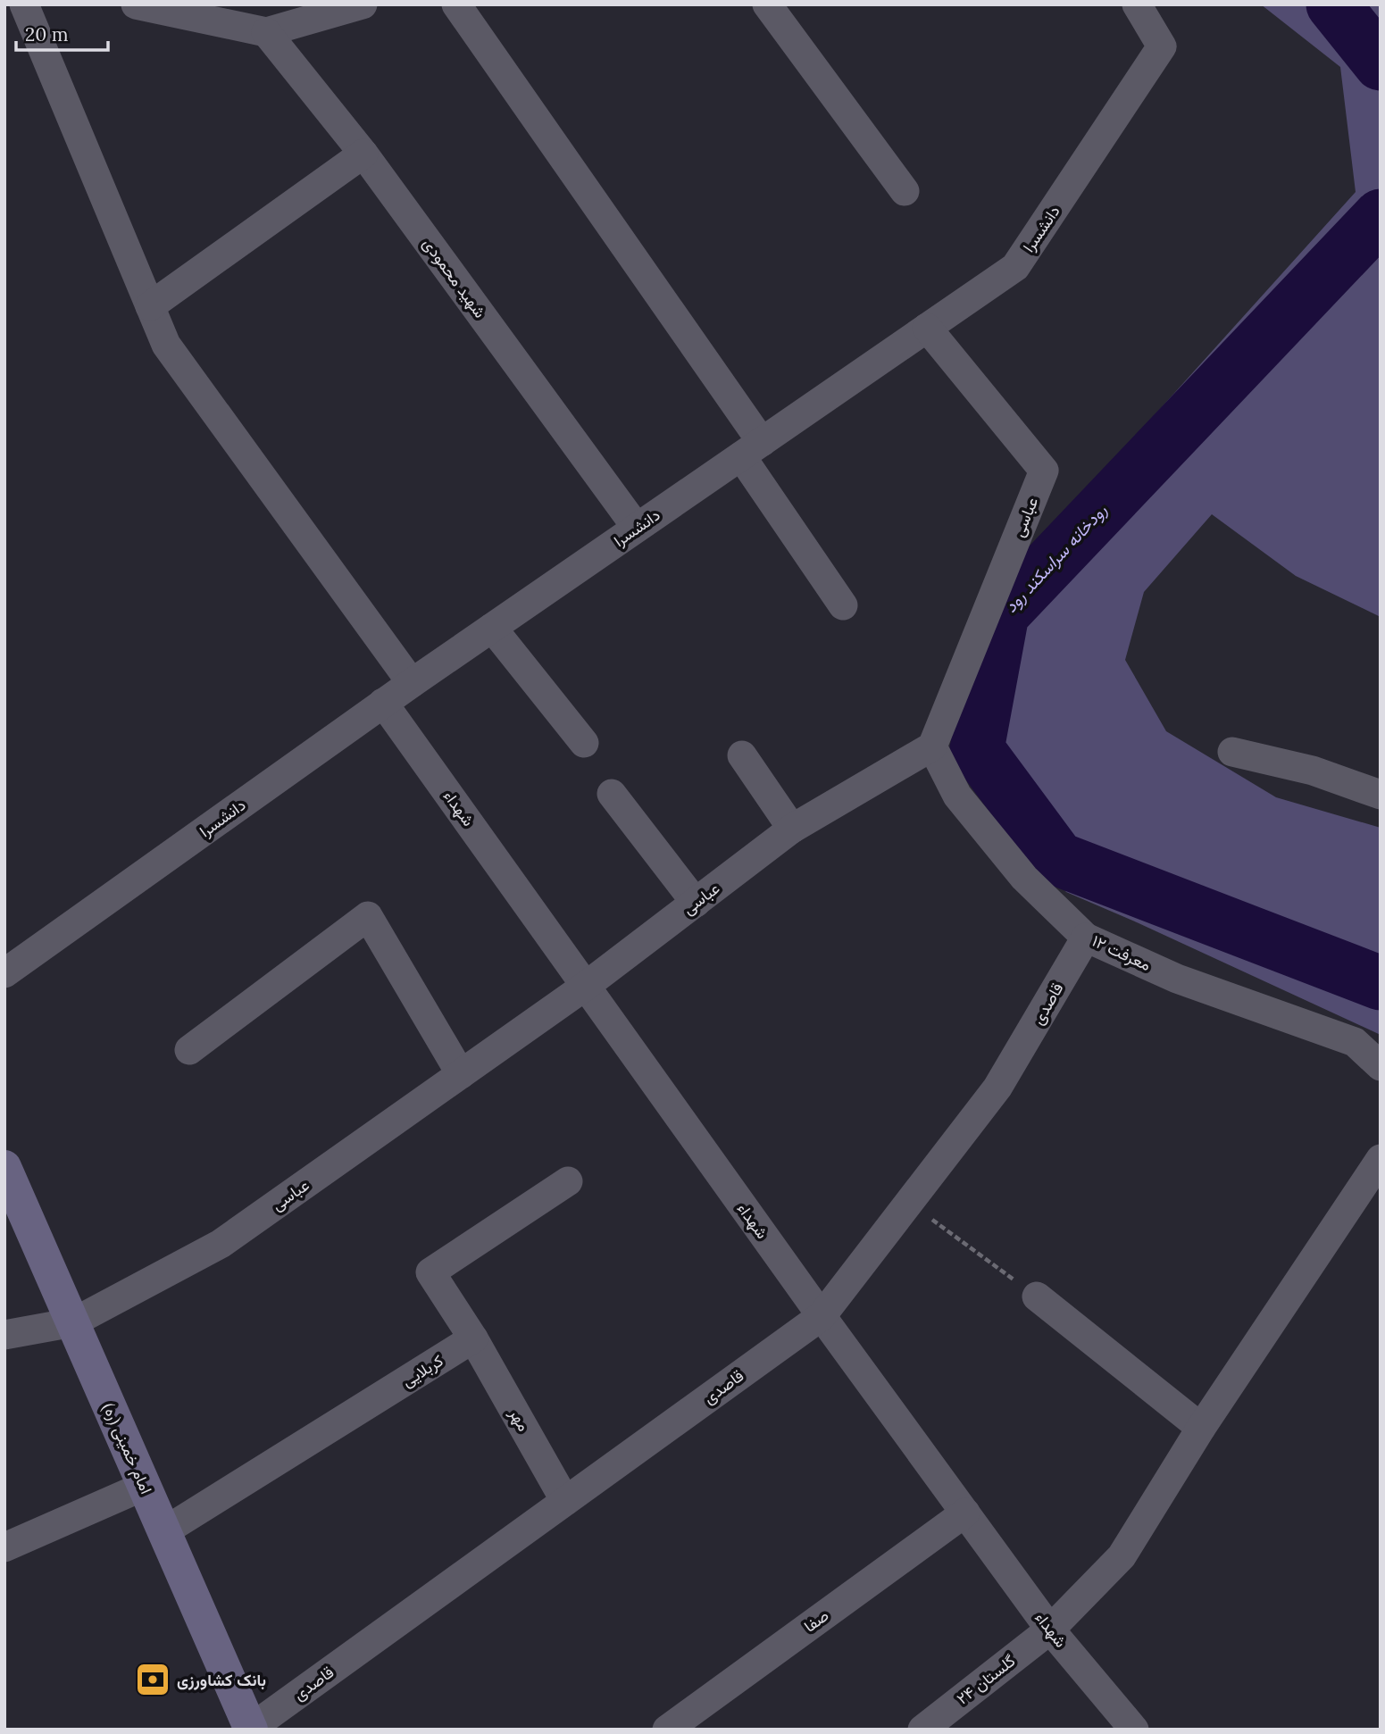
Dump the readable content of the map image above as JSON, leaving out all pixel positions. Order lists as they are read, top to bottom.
{
  "streets": {
    "main road": ["امام خمینی (ره)"],
    "street": [
      "دانشسرا",
      "شهید محمودی",
      "عباسی",
      "شهداء",
      "معرفت ۱۲",
      "قاصدی",
      "کربلایی",
      "مهر",
      "صفا",
      "گلستان ۲۴"
    ]
  },
  "crossings": [
    ["دانشسرا", "شهید محمودی"],
    ["دانشسرا", "عباسی"],
    ["دانشسرا", "شهداء"],
    ["عباسی", "شهداء"],
    ["عباسی", "معرفت ۱۲"],
    ["عباسی", "امام خمینی (ره)"],
    ["شهداء", "قاصدی"],
    ["شهداء", "صفا"],
    ["شهداء", "گلستان ۲۴"],
    ["معرفت ۱۲", "قاصدی"],
    ["قاصدی", "مهر"],
    ["قاصدی", "امام خمینی (ره)"],
    ["کربلایی", "مهر"],
    ["کربلایی", "امام خمینی (ره)"]
  ],
  "water": ["رودخانه سراسکند رود"],
  "places": {
    "bank": ["بانک کشاورزی"]
  },
  "scale_bar": "20 m"
}
